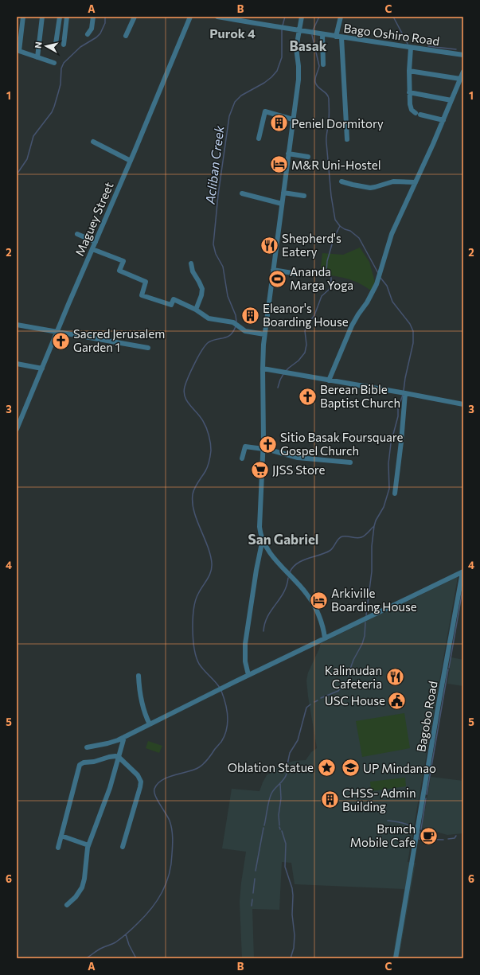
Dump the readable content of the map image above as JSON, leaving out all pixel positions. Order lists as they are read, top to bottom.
{
  "streets": {
    "street": ["Bago Oshiro Road", "Maguey Street", "Bagobo Road"]
  },
  "districts": ["Purok 4", "Basak", "San Gabriel"],
  "water": ["Acliban Creek"],
  "places": {
    "building": ["Peniel Dormitory", "Eleanor's Boarding House", "CHSS- Admin Building"],
    "hotel": ["M&R Uni-Hostel", "Arkiville Boarding House"],
    "restaurant": ["Shepherd's Eatery", "Kalimudan Cafeteria"],
    "sports": ["Ananda Marga Yoga"],
    "church": ["Sacred Jerusalem Garden 1", "Berean Bible Baptist Church", "Sitio Basak Foursquare Gospel Church"],
    "supermarket": ["JJSS Store"],
    "public building": ["USC House"],
    "place": ["Oblation Statue"],
    "school or university": ["UP Mindanao"],
    "cafe": ["Brunch Mobile Cafe"]
  },
  "north": "left",
  "grid": {
    "columns": ["A", "B", "C"],
    "rows": [
      "1",
      "2",
      "3",
      "4",
      "5",
      "6"
    ]
  }
}
